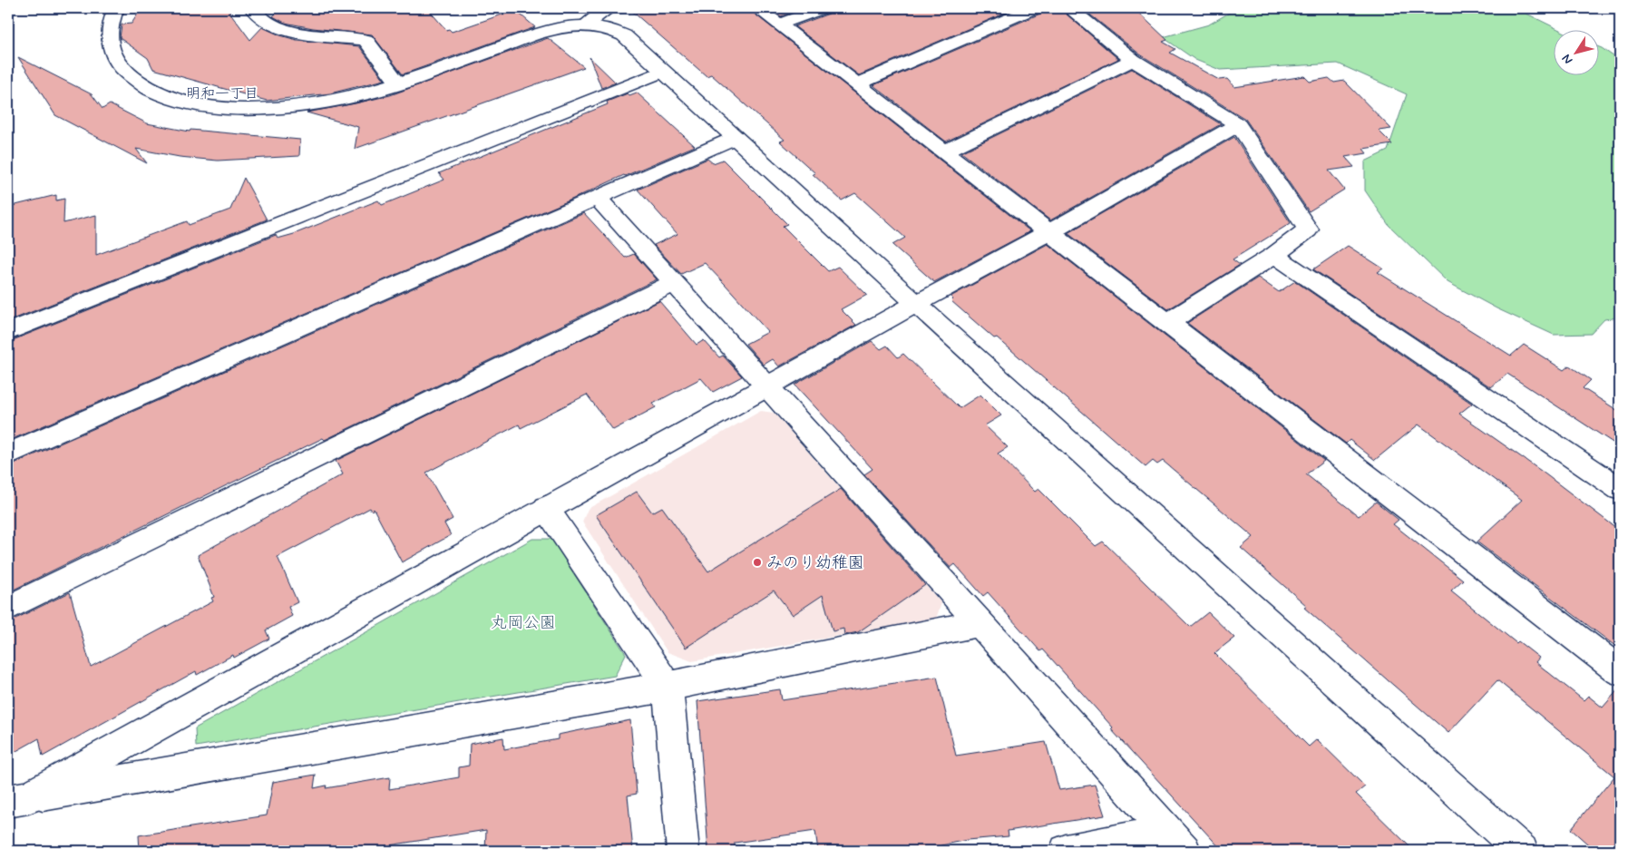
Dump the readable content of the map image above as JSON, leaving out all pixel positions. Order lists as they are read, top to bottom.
{
  "districts": ["明和一丁目"],
  "parks": ["丸岡公園"],
  "places": ["みのり幼稚園"],
  "north": "bottom left"
}
